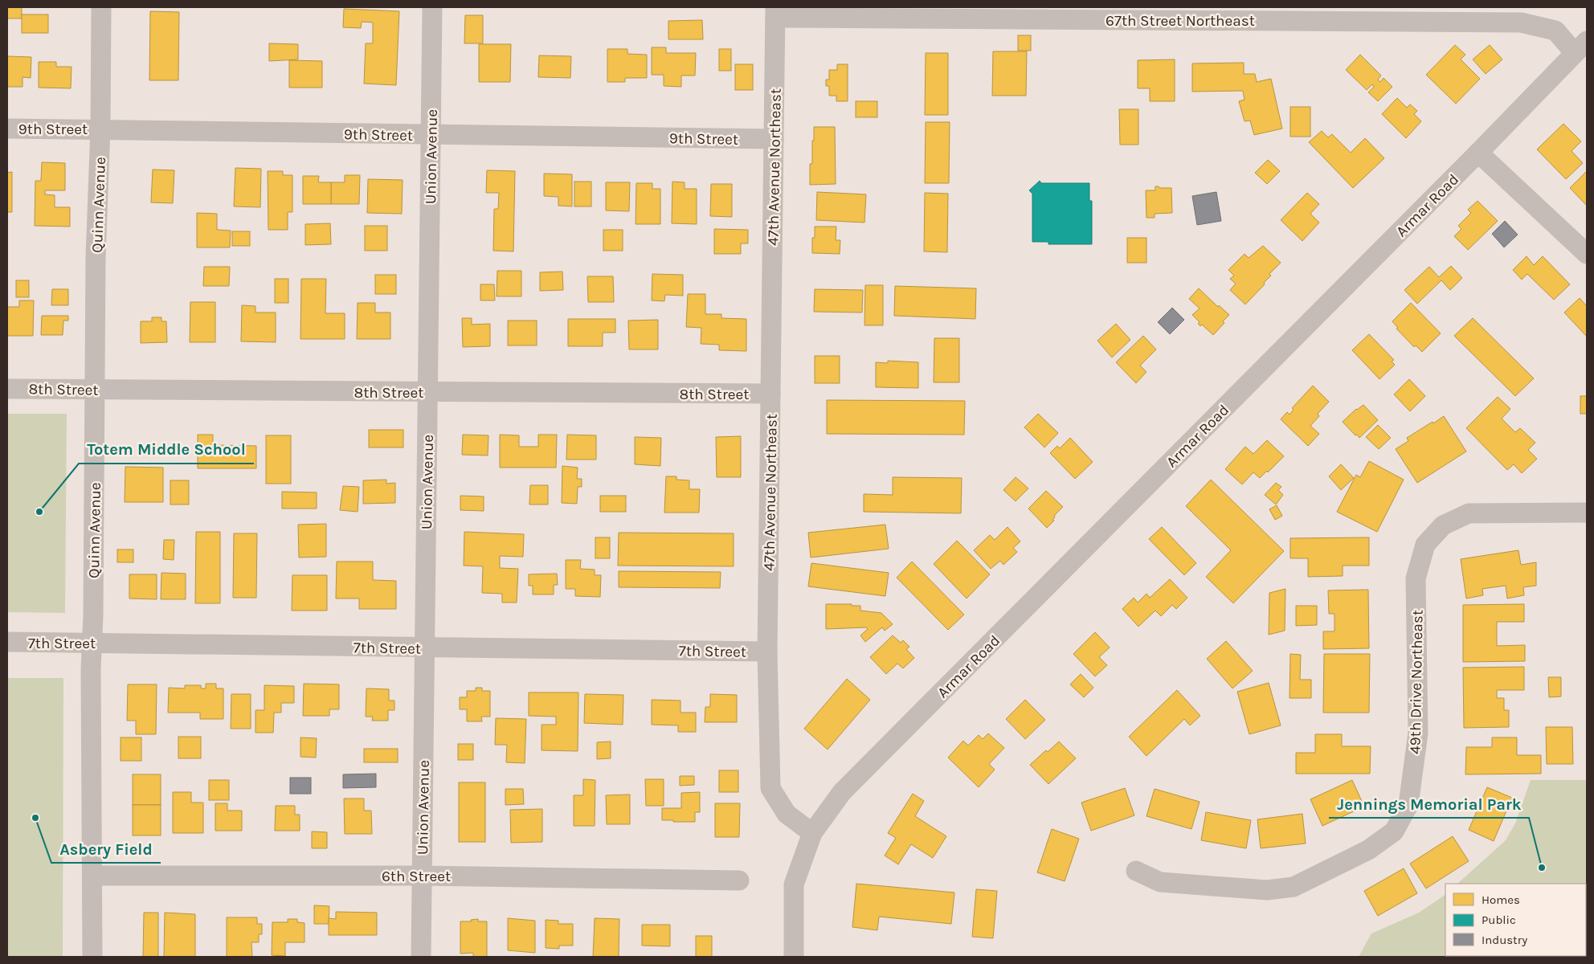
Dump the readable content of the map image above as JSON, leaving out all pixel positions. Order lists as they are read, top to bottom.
{
  "streets": {
    "street": [
      "67th Street Northeast",
      "9th Street",
      "Union Avenue",
      "47th Avenue Northeast",
      "Quinn Avenue",
      "Armar Road",
      "8th Street",
      "7th Street",
      "49th Drive Northeast",
      "6th Street"
    ]
  },
  "crossings": [
    ["67th Street Northeast", "47th Avenue Northeast"],
    ["67th Street Northeast", "Armar Road"],
    ["9th Street", "Union Avenue"],
    ["9th Street", "47th Avenue Northeast"],
    ["9th Street", "Quinn Avenue"],
    ["Union Avenue", "8th Street"],
    ["Union Avenue", "7th Street"],
    ["Union Avenue", "6th Street"],
    ["47th Avenue Northeast", "Armar Road"],
    ["47th Avenue Northeast", "8th Street"],
    ["47th Avenue Northeast", "7th Street"],
    ["Quinn Avenue", "8th Street"],
    ["Quinn Avenue", "7th Street"],
    ["Quinn Avenue", "6th Street"]
  ],
  "places": ["Totem Middle School", "Asbery Field", "Jennings Memorial Park"],
  "legend": ["Homes", "Public", "Industry"]
}
